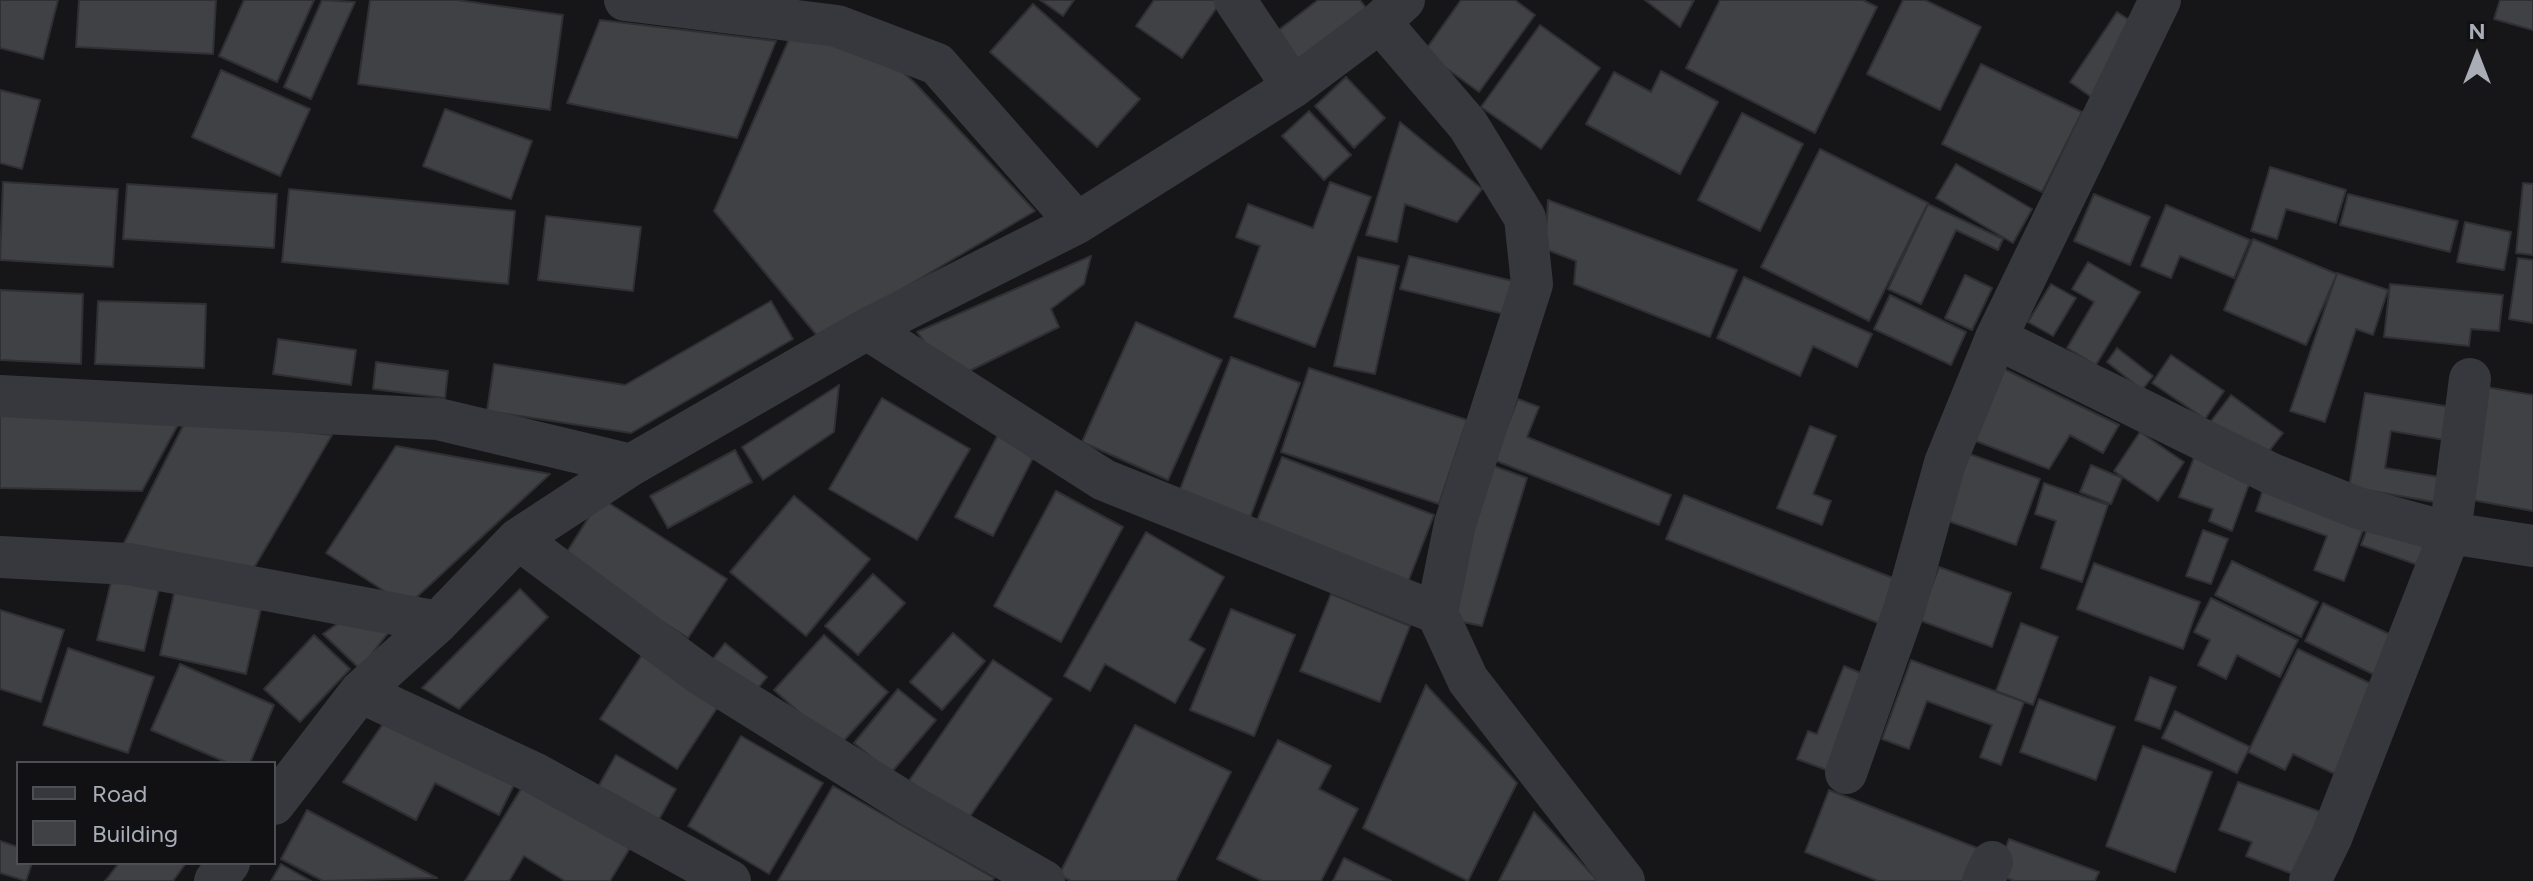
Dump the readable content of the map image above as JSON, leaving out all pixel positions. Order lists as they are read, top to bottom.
{
  "legend": ["Road", "Building"],
  "north": "top"
}
